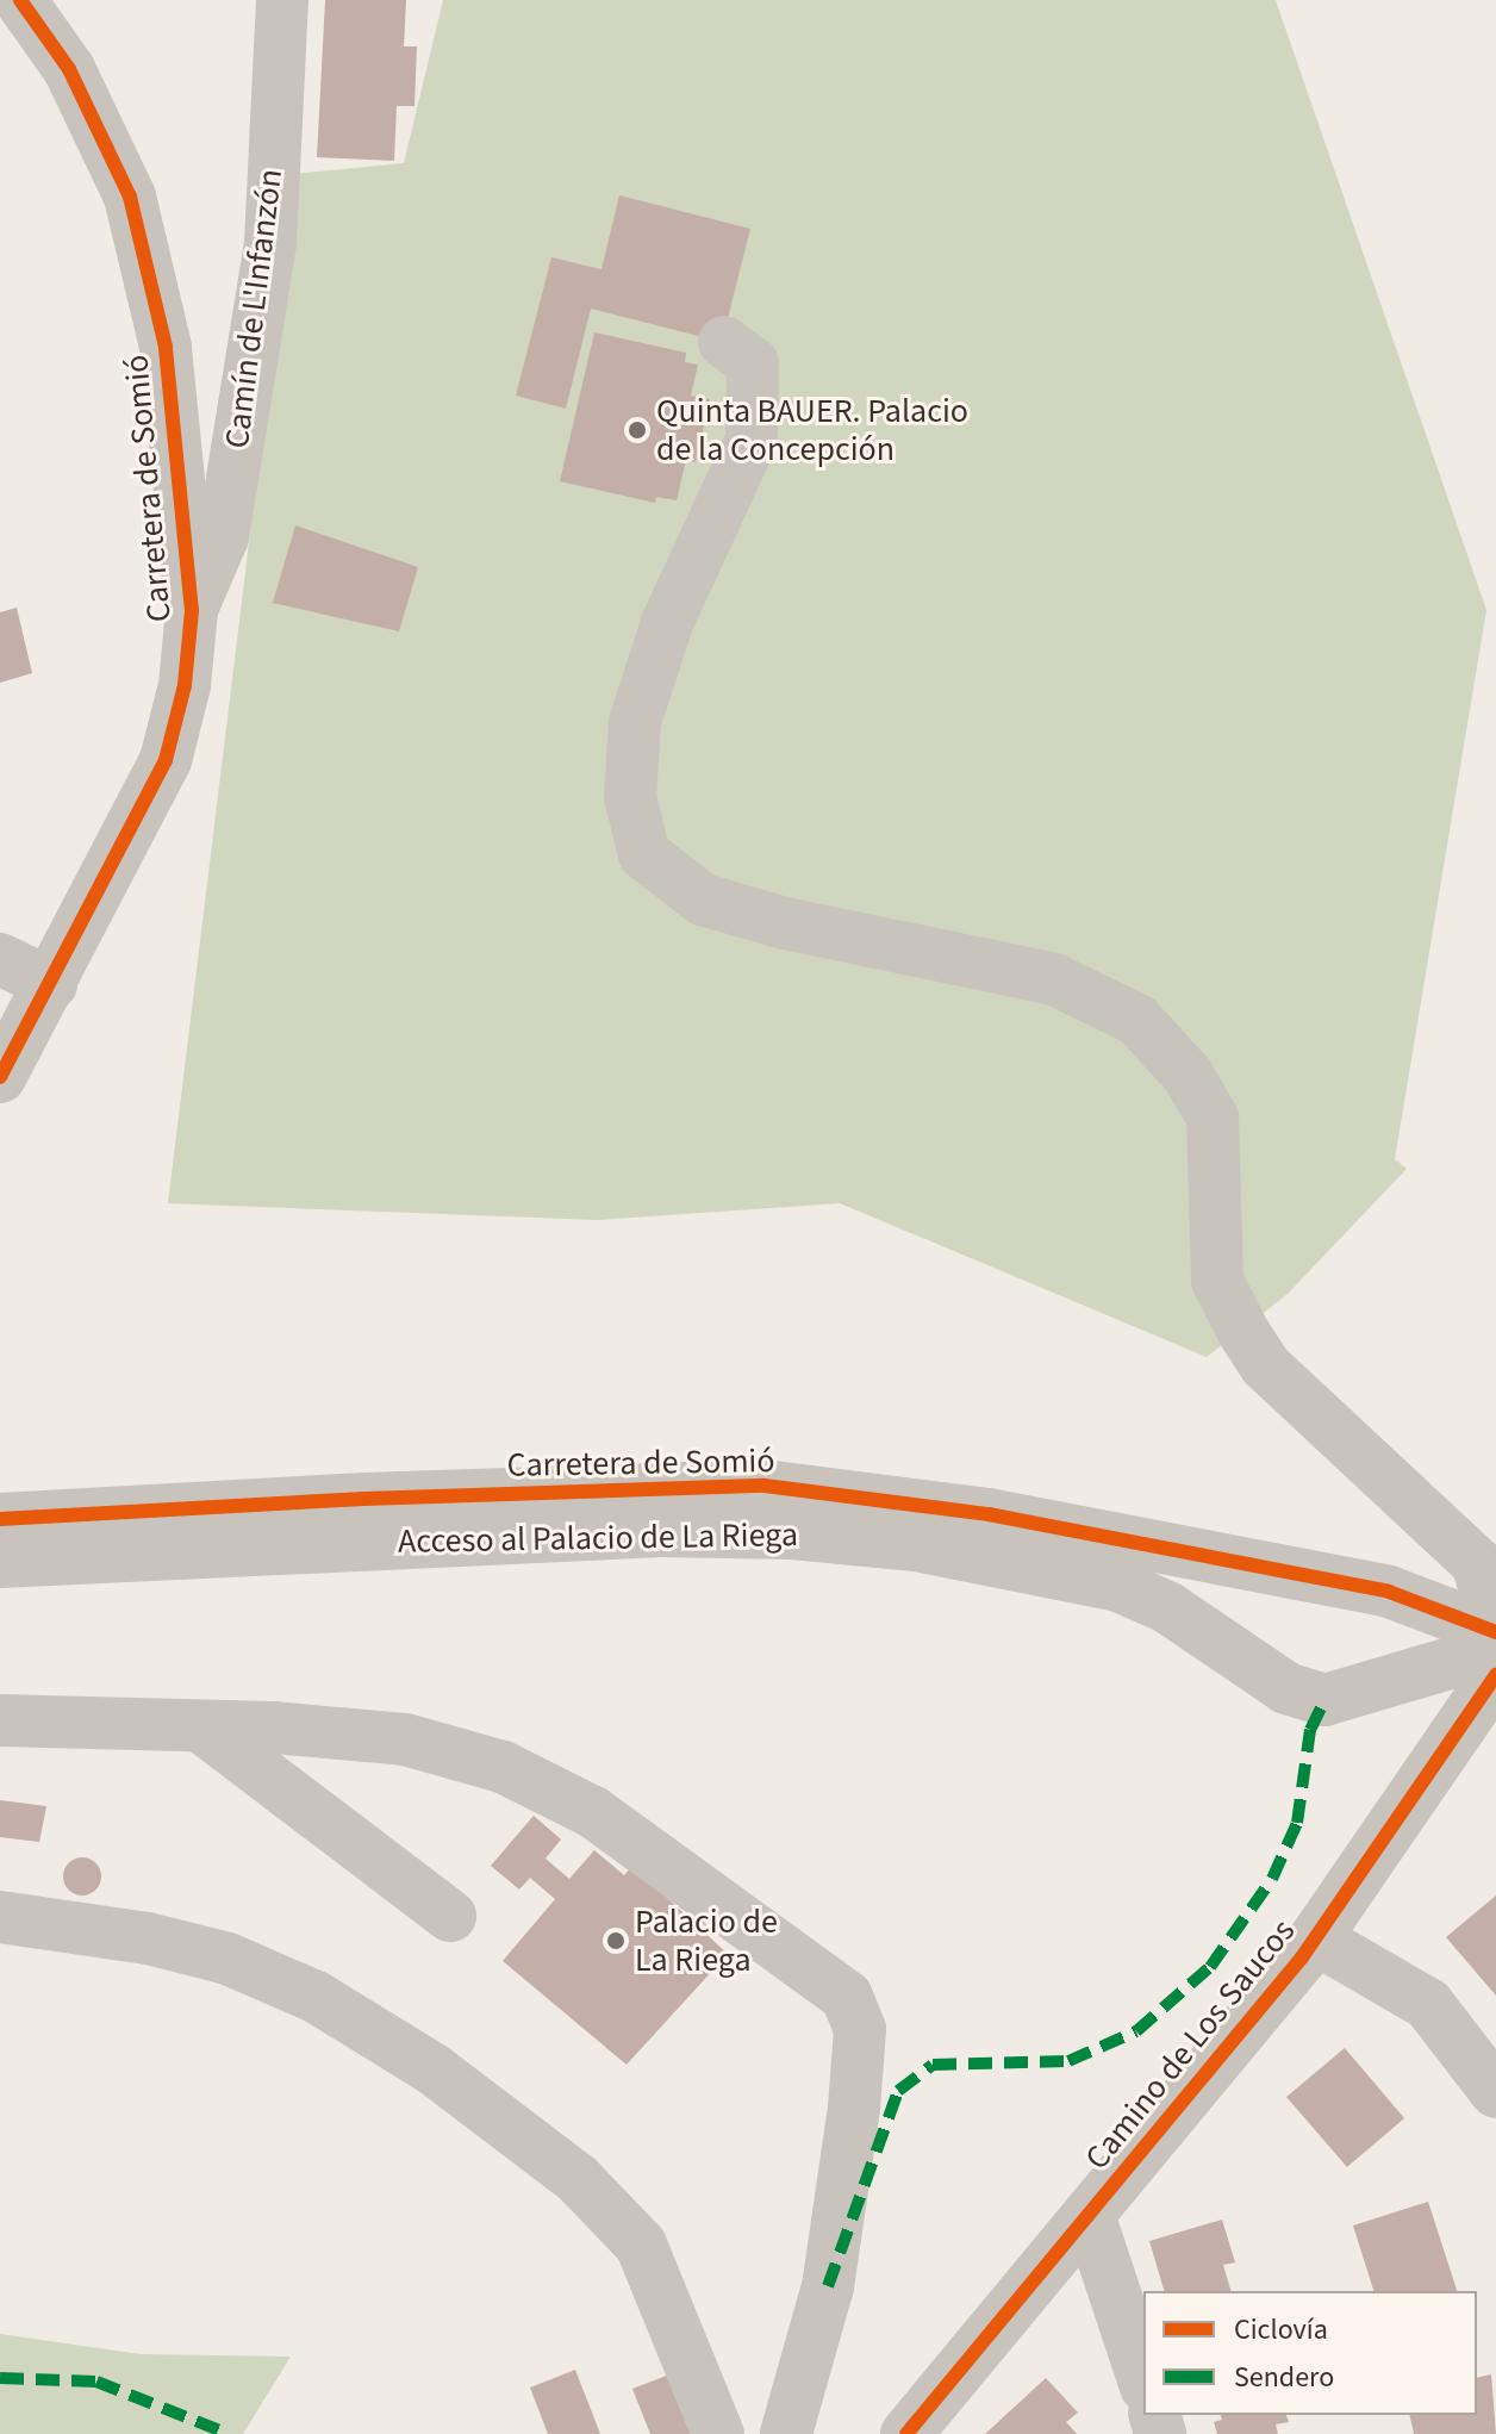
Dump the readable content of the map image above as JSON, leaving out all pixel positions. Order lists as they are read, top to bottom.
{
  "streets": {
    "street": [
      "Camín de L'Infanzón",
      "Carretera de Somió",
      "Acceso al Palacio de La Riega",
      "Camino de Los Saucos"
    ]
  },
  "crossings": [
    ["Camín de L'Infanzón", "Carretera de Somió"]
  ],
  "places": ["Quinta BAUER. Palacio de la Concepción", "Palacio de La Riega"],
  "legend": ["Ciclovía", "Sendero"]
}
